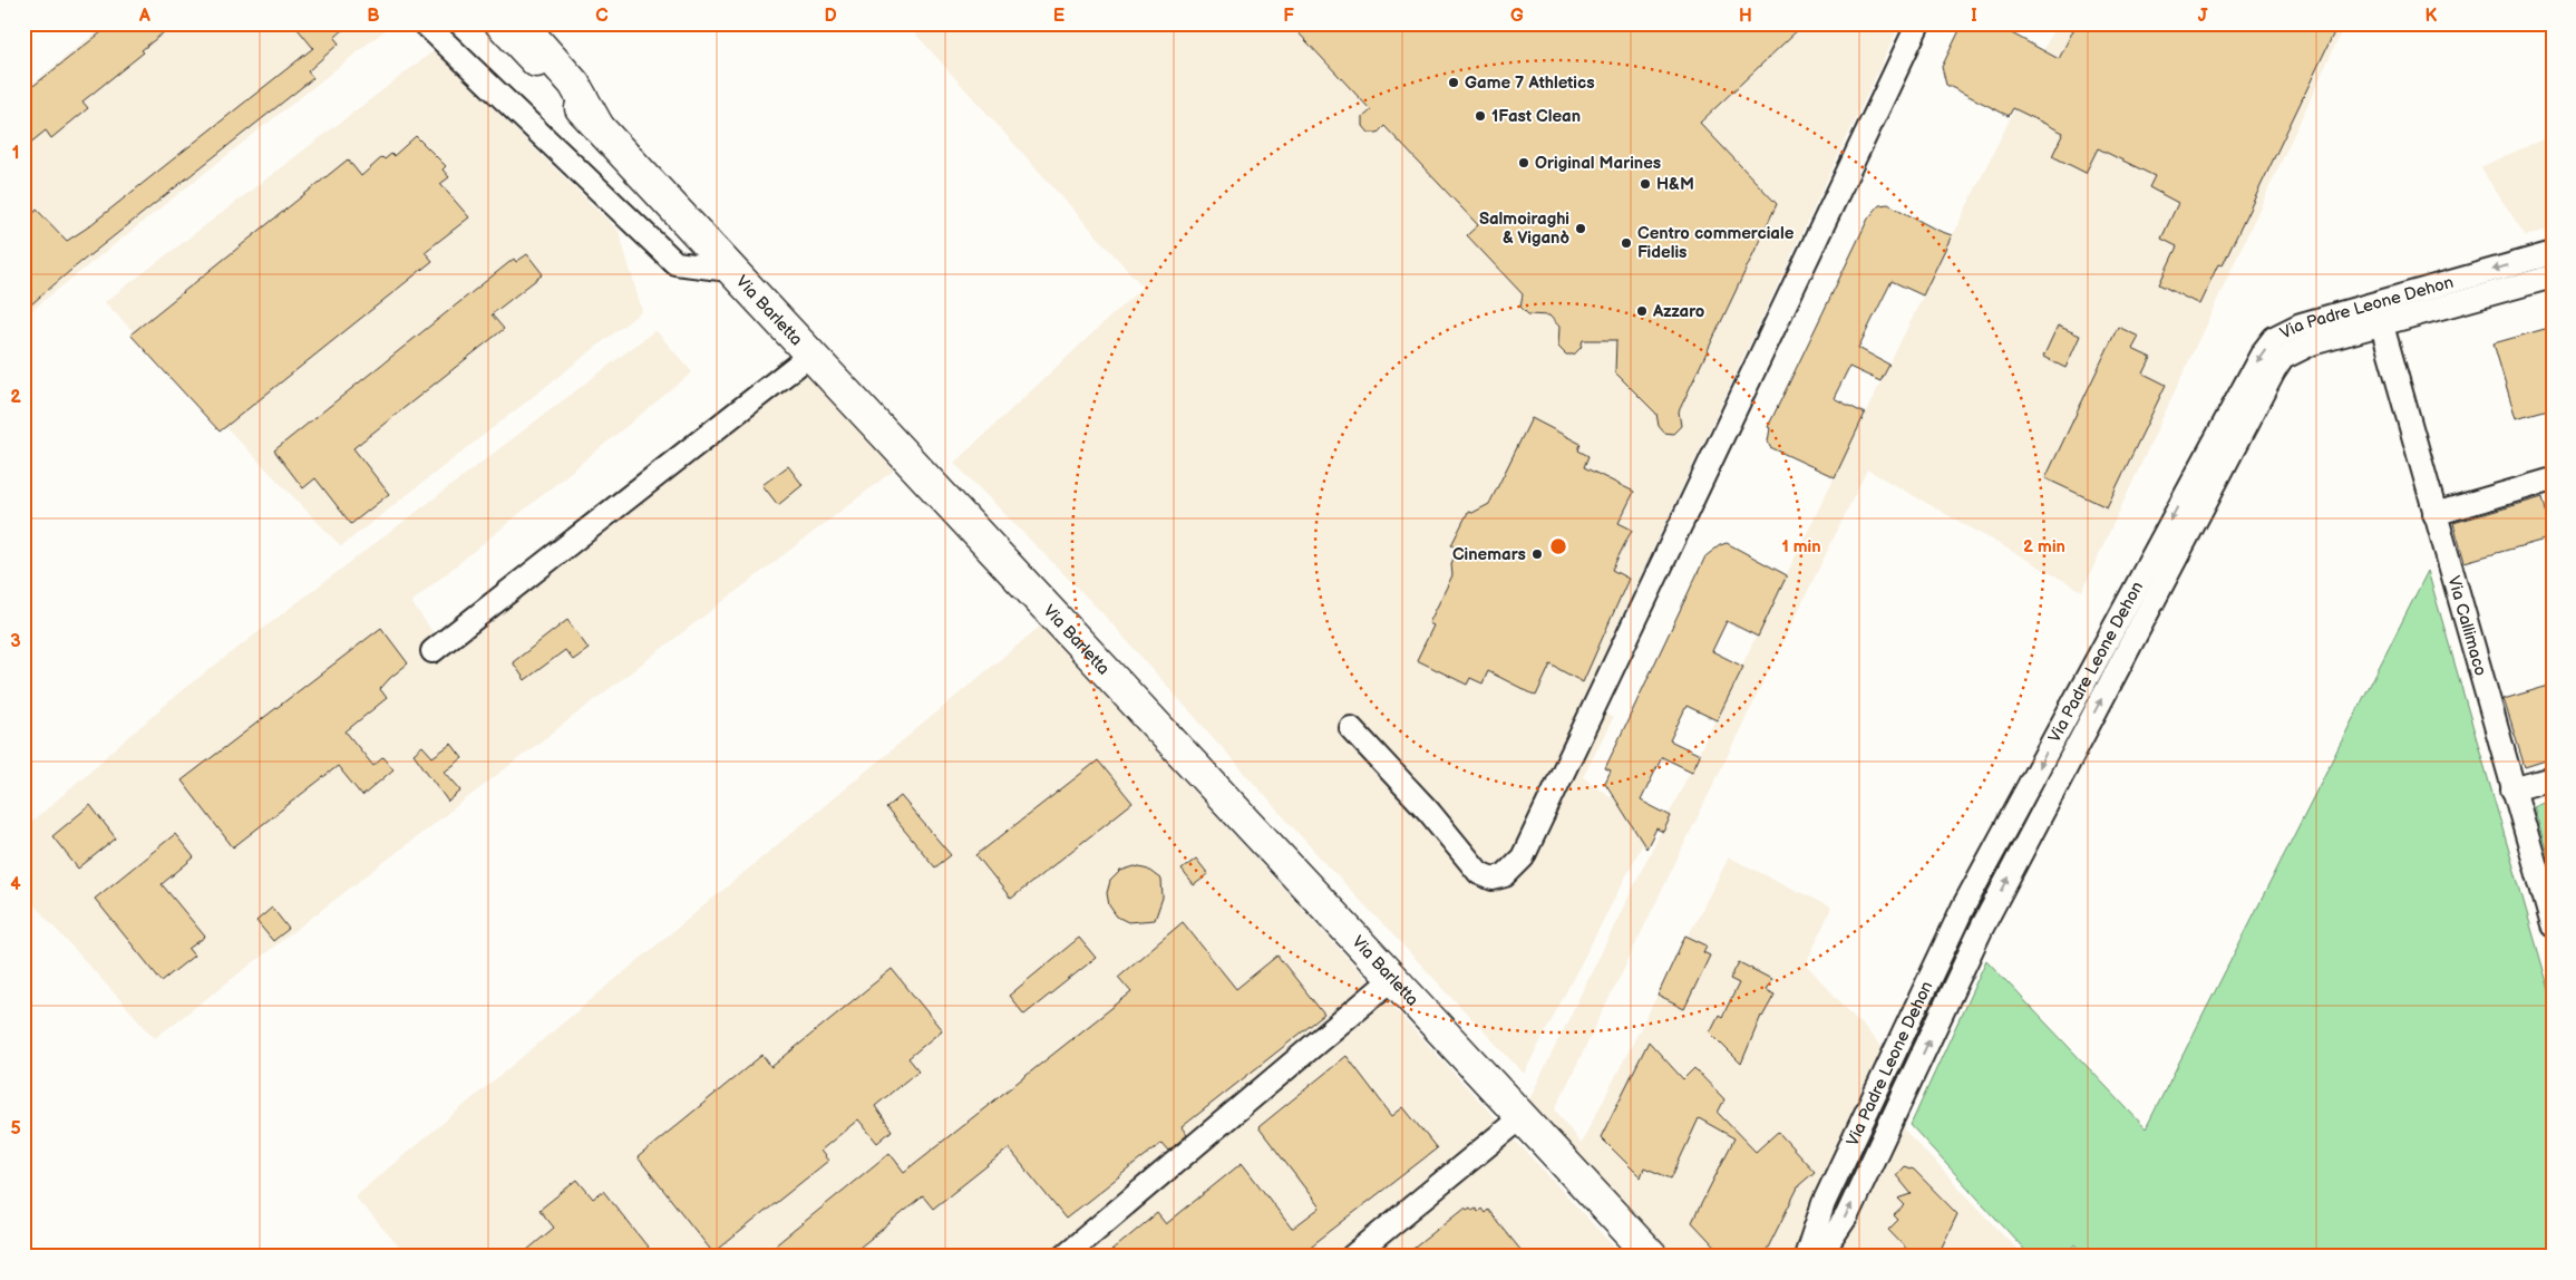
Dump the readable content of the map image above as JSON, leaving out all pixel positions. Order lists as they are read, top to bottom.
{
  "streets": {
    "main road": ["Via Barletta"],
    "street": ["Via Padre Leone Dehon", "Via Callimaco"]
  },
  "crossings": [
    ["Via Padre Leone Dehon", "Via Callimaco"]
  ],
  "places": [
    "Game 7 Athletics",
    "1Fast Clean",
    "Original Marines",
    "H&M",
    "Salmoiraghi & Viganò",
    "Centro commerciale Fidelis",
    "Azzaro",
    "Cinemars"
  ],
  "grid": {
    "columns": [
      "A",
      "B",
      "C",
      "D",
      "E",
      "F",
      "G",
      "H",
      "I",
      "J",
      "K"
    ],
    "rows": [
      "1",
      "2",
      "3",
      "4",
      "5"
    ]
  },
  "rings": ["1 min", "2 min"]
}
